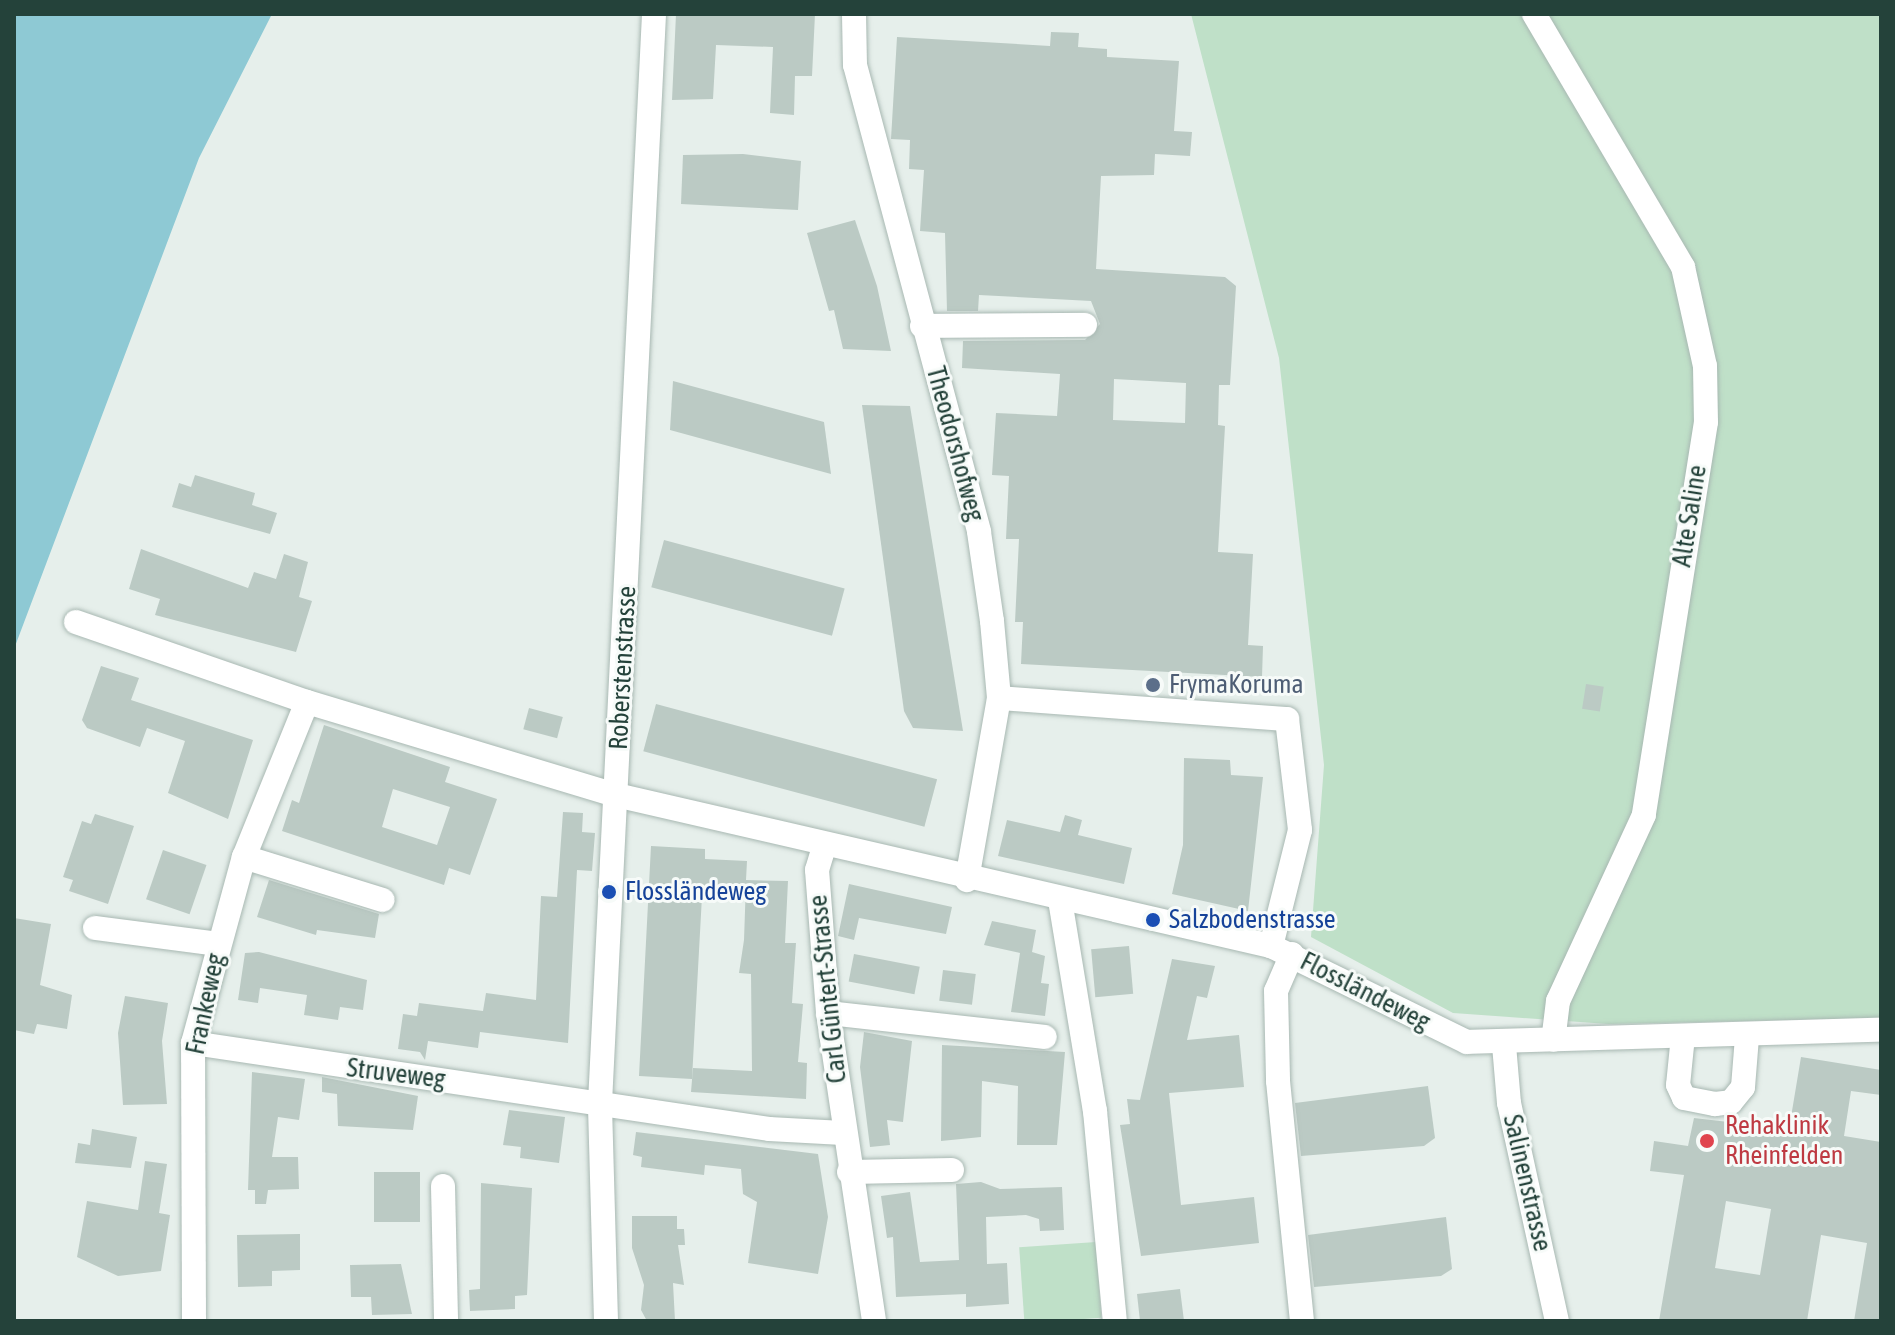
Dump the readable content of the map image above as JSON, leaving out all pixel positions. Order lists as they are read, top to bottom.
{
  "streets": {
    "street": [
      "Theodorshofweg",
      "Alte Saline",
      "Roberstenstrasse",
      "Carl Güntert-Strasse",
      "Flossländeweg",
      "Frankeweg",
      "Struveweg",
      "Salinenstrasse"
    ]
  },
  "crossings": [
    ["Theodorshofweg", "Flossländeweg"],
    ["Alte Saline", "Flossländeweg"],
    ["Roberstenstrasse", "Flossländeweg"],
    ["Roberstenstrasse", "Struveweg"],
    ["Carl Güntert-Strasse", "Flossländeweg"],
    ["Carl Güntert-Strasse", "Struveweg"],
    ["Flossländeweg", "Frankeweg"],
    ["Flossländeweg", "Salinenstrasse"],
    ["Frankeweg", "Struveweg"]
  ],
  "places": [
    "FrymaKoruma",
    "Flossländeweg",
    "Salzbodenstrasse",
    "Rehaklinik Rheinfelden"
  ]
}
